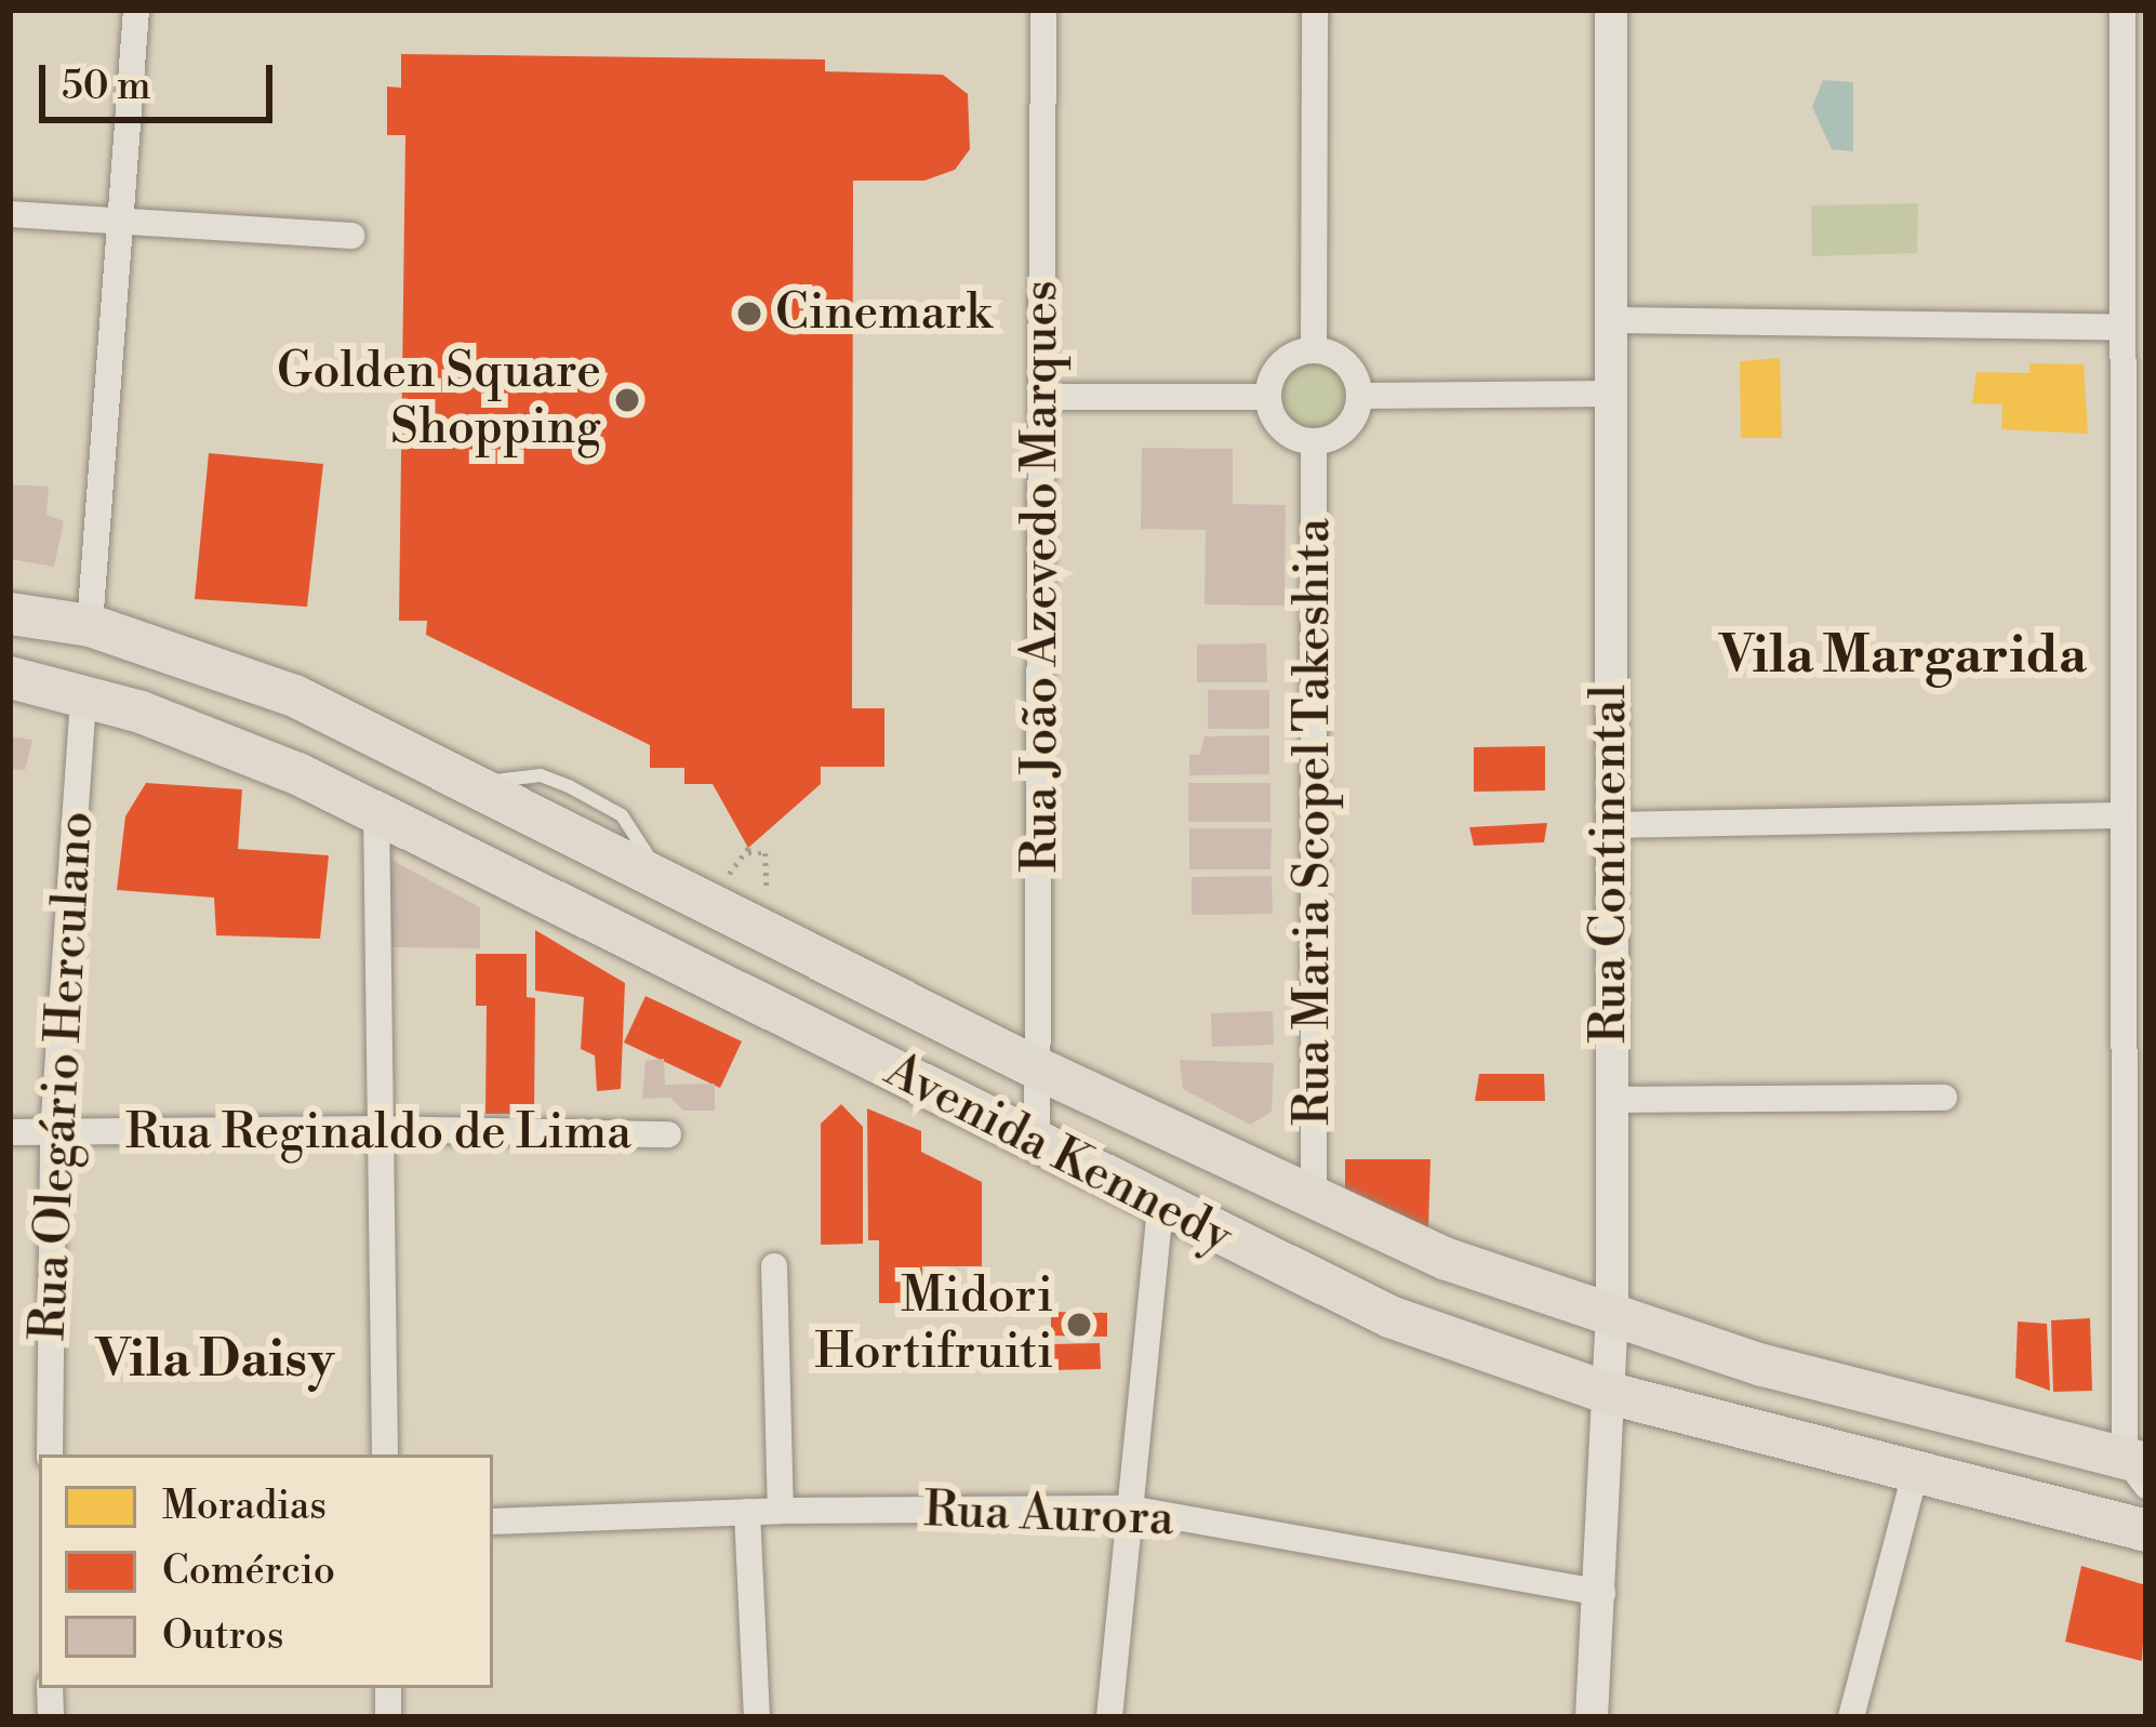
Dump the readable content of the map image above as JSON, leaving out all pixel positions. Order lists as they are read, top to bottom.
{
  "streets": {
    "main road": ["Avenida Kennedy"],
    "street": [
      "Rua João Azevedo Marques",
      "Rua Maria Scopel Takeshita",
      "Rua Continental",
      "Rua Olegário Herculano",
      "Rua Reginaldo de Lima",
      "Rua Aurora"
    ]
  },
  "crossings": [
    ["Rua João Azevedo Marques", "Avenida Kennedy"],
    ["Rua Maria Scopel Takeshita", "Avenida Kennedy"],
    ["Rua Continental", "Avenida Kennedy"],
    ["Rua Continental", "Rua Aurora"],
    ["Rua Olegário Herculano", "Rua Reginaldo de Lima"],
    ["Rua Olegário Herculano", "Avenida Kennedy"]
  ],
  "districts": ["Vila Margarida", "Vila Daisy"],
  "places": ["Cinemark", "Golden Square Shopping", "Midori Hortifruiti"],
  "legend": ["Moradias", "Comércio", "Outros"],
  "scale_bar": "50 m"
}
